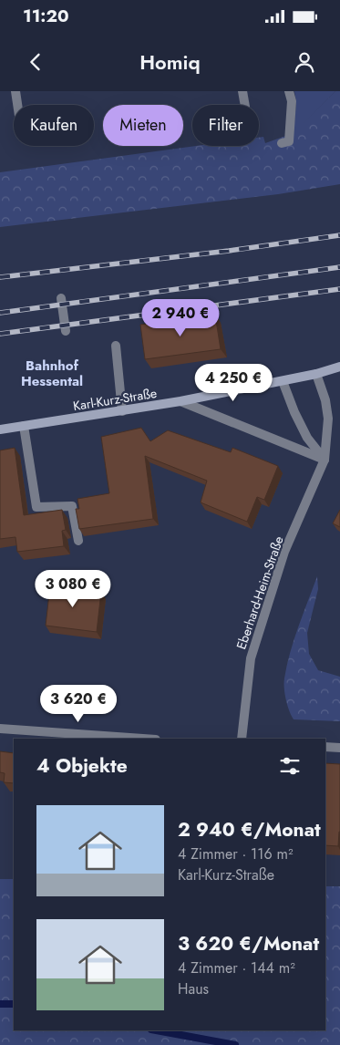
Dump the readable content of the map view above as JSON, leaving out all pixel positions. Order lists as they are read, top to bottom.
{
  "streets": {
    "main road": ["Karl-Kurz-Straße"],
    "street": ["Eberhard-Heim-Straße"]
  },
  "crossings": [
    ["Karl-Kurz-Straße", "Eberhard-Heim-Straße"]
  ],
  "districts": ["Bahnhof Hessental"],
  "page": {
    "status": "11:20",
    "header": "Homiq",
    "chip": ["Kaufen", "Mieten", "Filter"],
    "price": [
      "2 940 €",
      "4 250 €",
      "3 080 €",
      "3 620 €"
    ],
    "heading": "4 Objekte",
    "list": [
      {
        "name": "2 940 €/Monat",
        "note": "4 Zimmer · 116 m² · Karl-Kurz-Straße"
      },
      {
        "name": "3 620 €/Monat",
        "note": "4 Zimmer · 144 m² · Haus"
      }
    ]
  }
}
